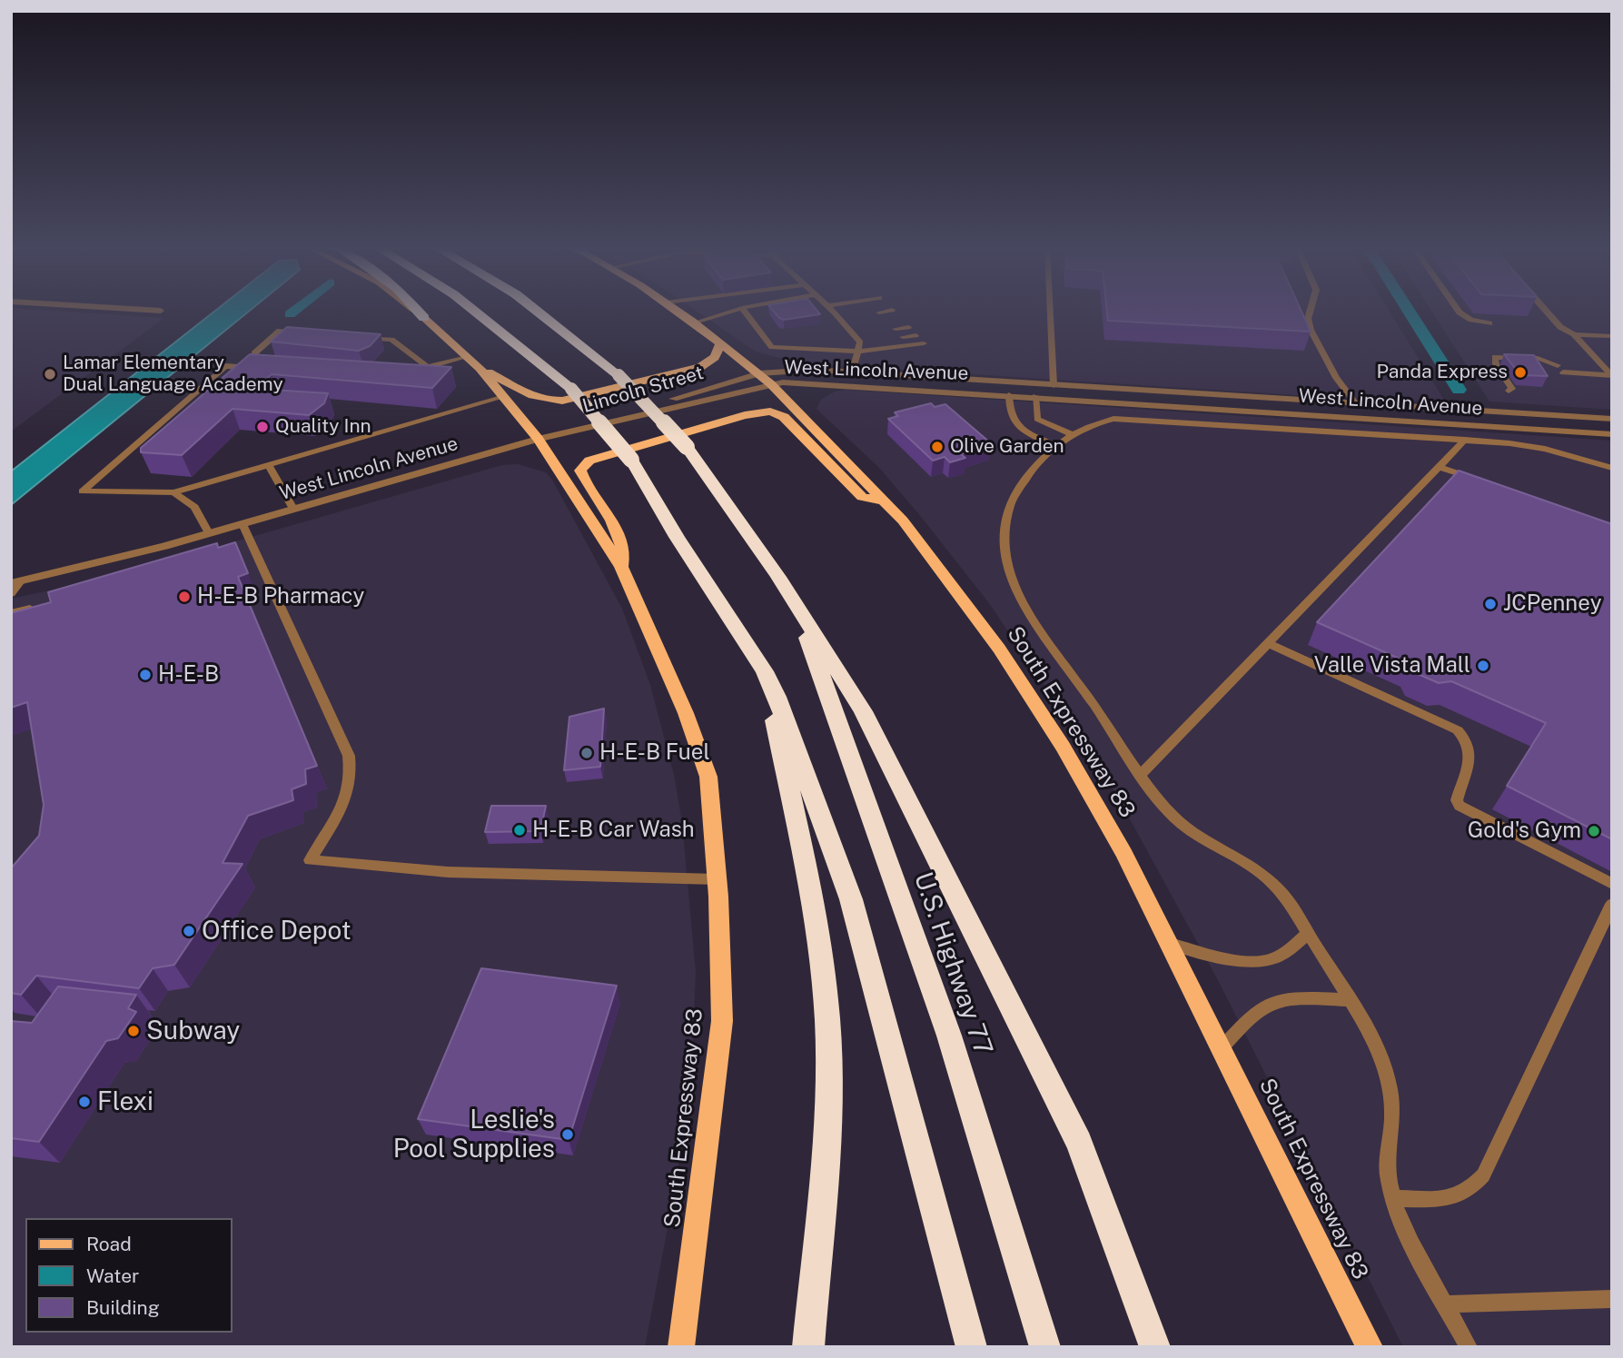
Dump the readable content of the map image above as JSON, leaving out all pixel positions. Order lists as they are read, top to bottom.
{
  "streets": {
    "highway": ["U.S. Highway 77"],
    "main road": ["South Expressway 83"],
    "street": ["West Lincoln Avenue", "Lincoln Street"]
  },
  "crossings": [
    ["West Lincoln Avenue", "Lincoln Street"],
    ["West Lincoln Avenue", "South Expressway 83"],
    ["Lincoln Street", "South Expressway 83"]
  ],
  "places": [
    "Panda Express",
    "Lamar Elementary Dual Language Academy",
    "Quality Inn",
    "Olive Garden",
    "H-E-B Pharmacy",
    "JCPenney",
    "Valle Vista Mall",
    "H-E-B",
    "H-E-B Fuel",
    "H-E-B Car Wash",
    "Gold's Gym",
    "Office Depot",
    "Subway",
    "Flexi",
    "Leslie's Pool Supplies"
  ],
  "legend": ["Road", "Water", "Building"]
}
